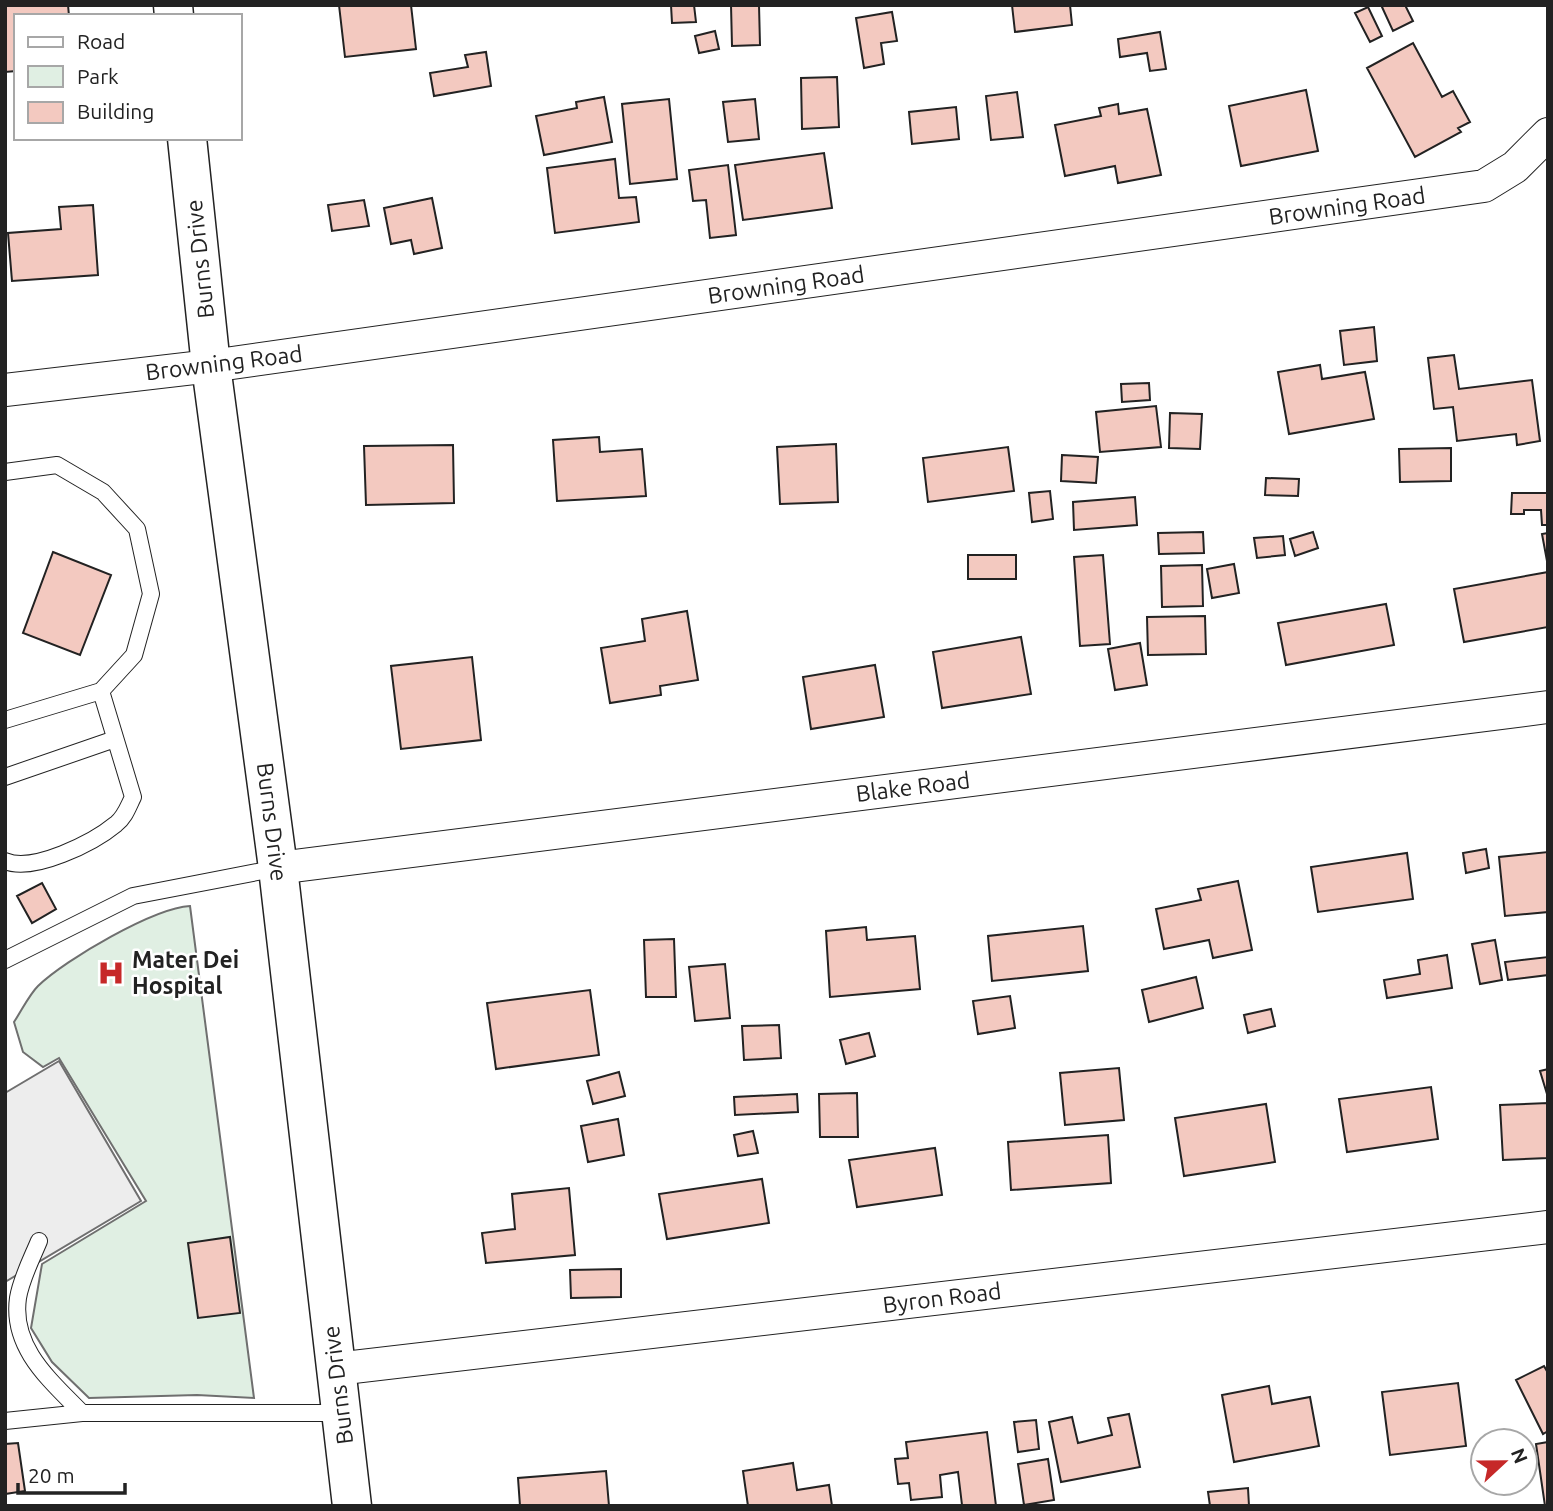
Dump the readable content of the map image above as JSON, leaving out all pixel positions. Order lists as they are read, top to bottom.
{
  "streets": {
    "main road": ["Burns Drive"],
    "street": ["Browning Road", "Blake Road", "Byron Road"]
  },
  "crossings": [
    ["Browning Road", "Burns Drive"],
    ["Burns Drive", "Blake Road"],
    ["Burns Drive", "Byron Road"]
  ],
  "places": {
    "hospital": ["Mater Dei Hospital"]
  },
  "legend": ["Road", "Park", "Building"],
  "scale_bar": "20 m",
  "north": "right"
}
